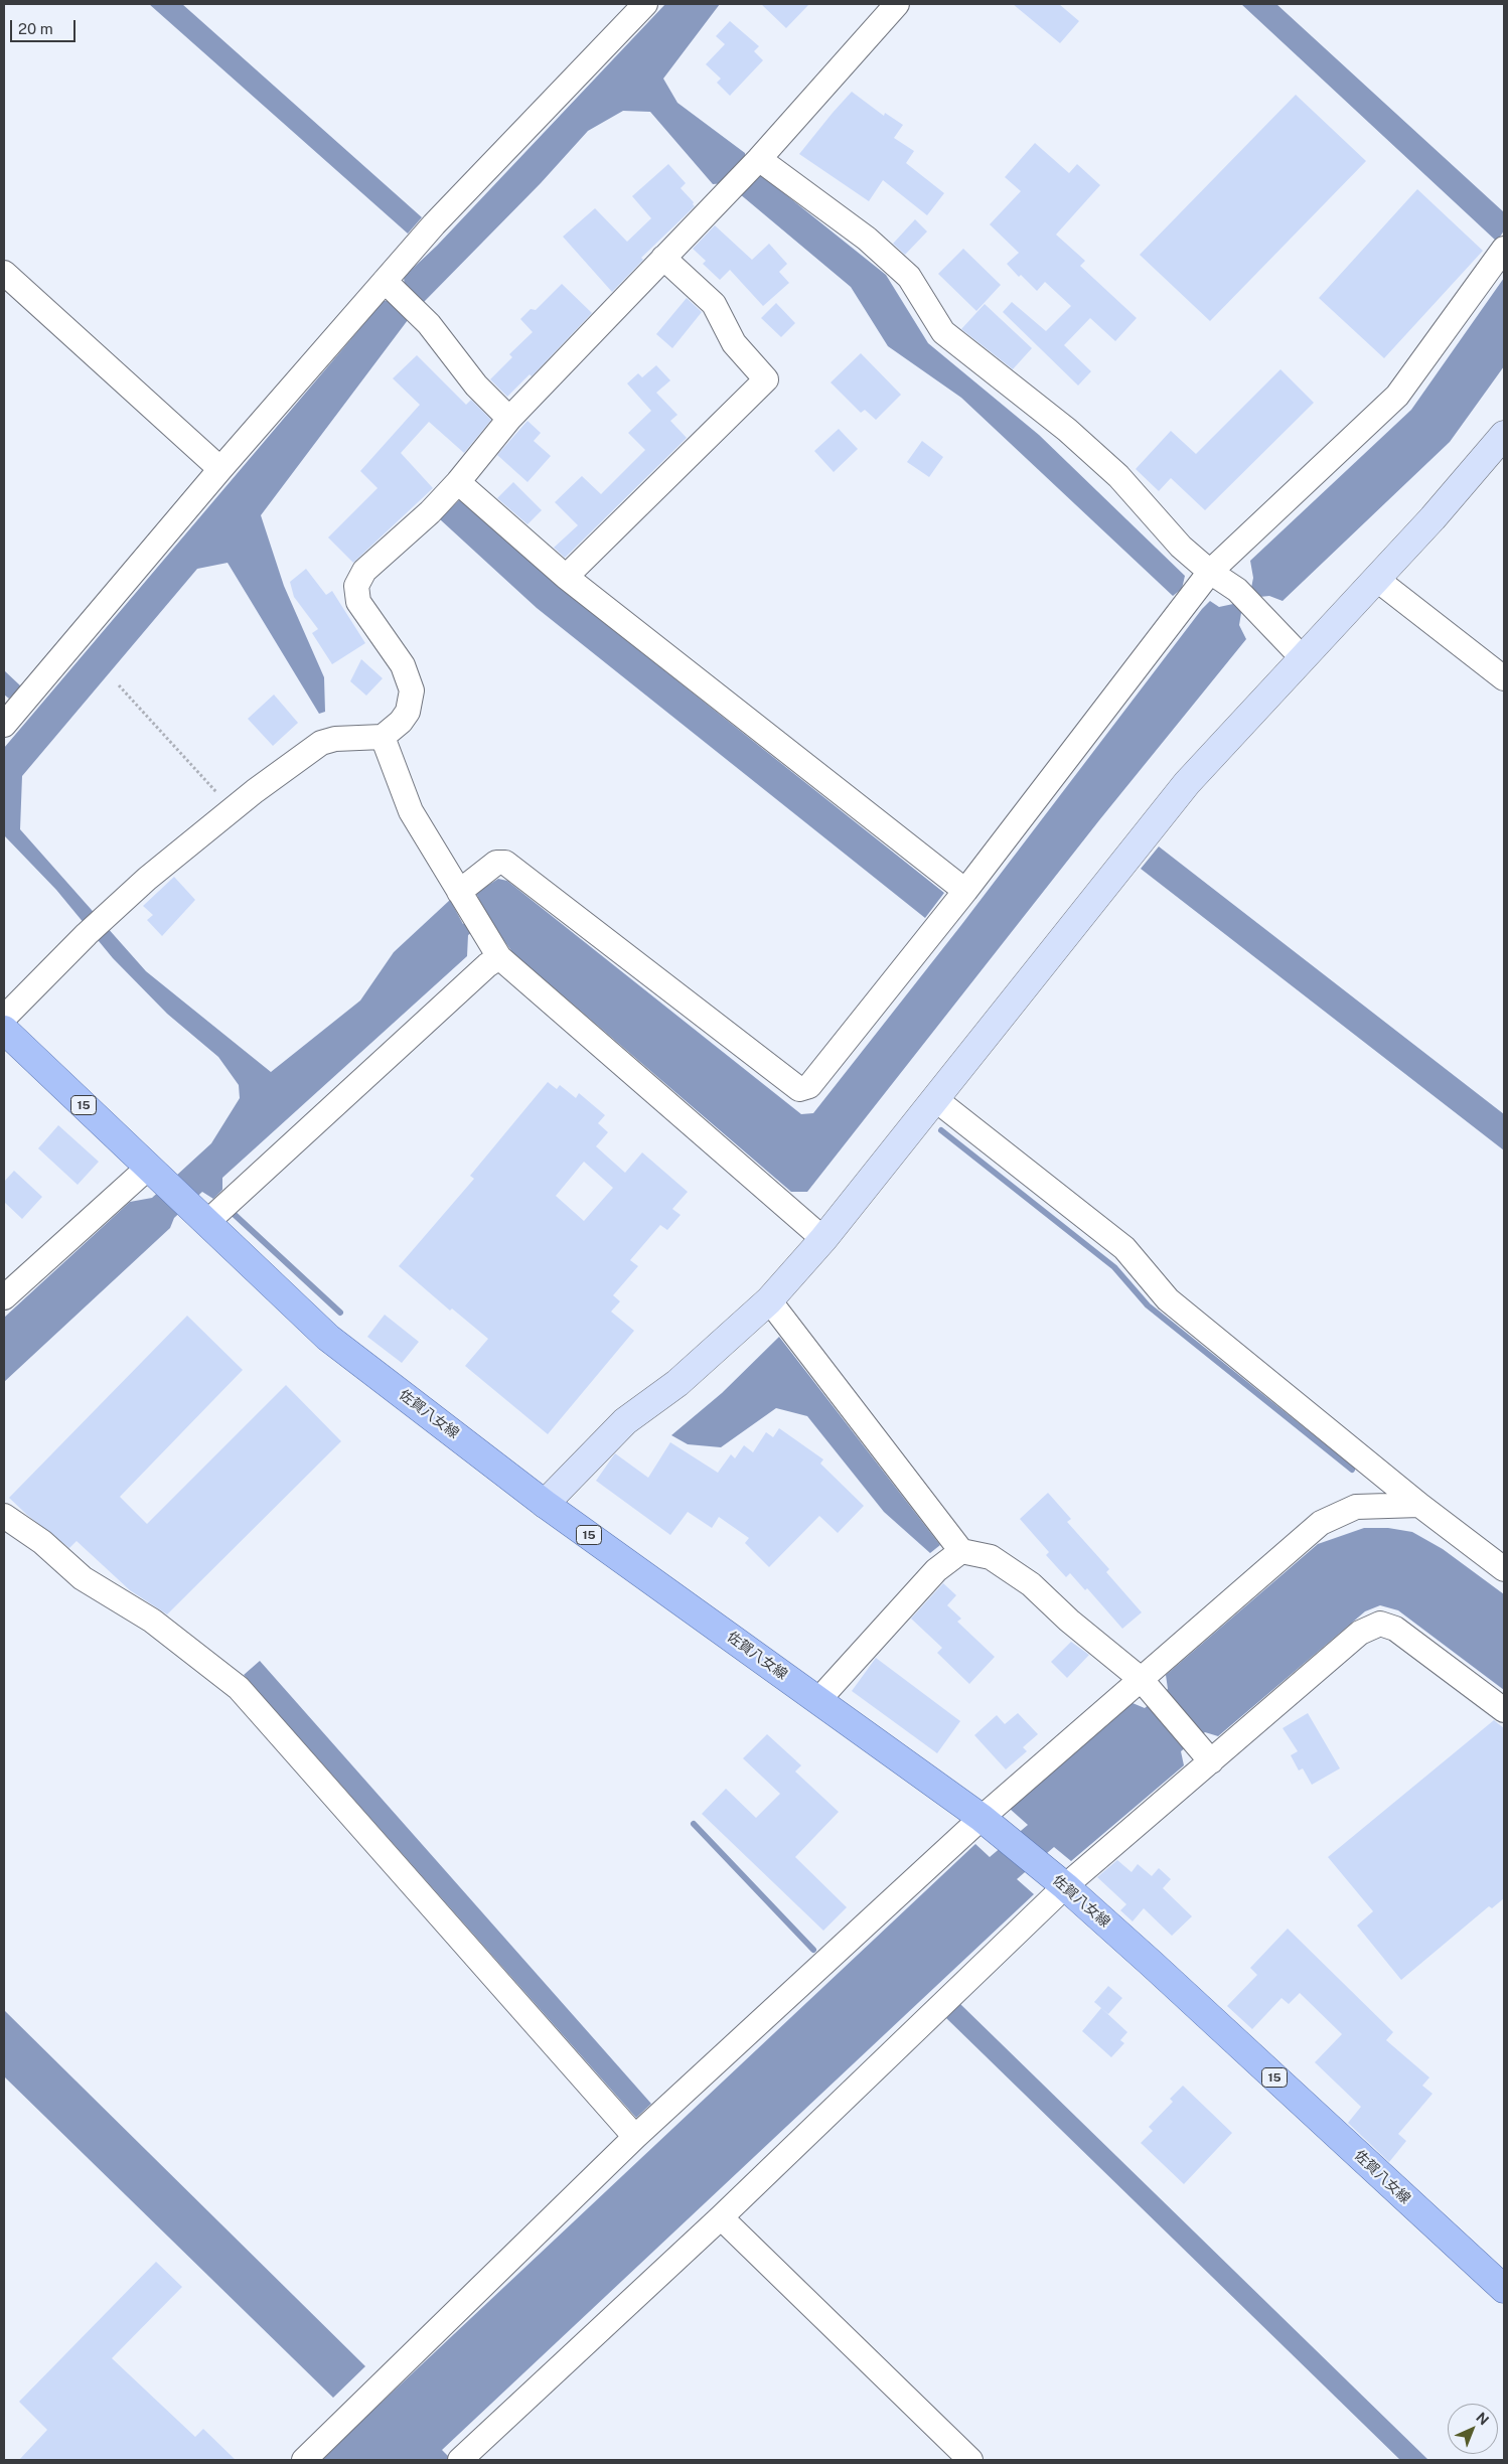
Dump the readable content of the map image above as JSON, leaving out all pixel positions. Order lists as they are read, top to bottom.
{
  "streets": {
    "main road": ["15", "佐賀八女線"]
  },
  "scale_bar": "20 m",
  "north": "top right"
}
